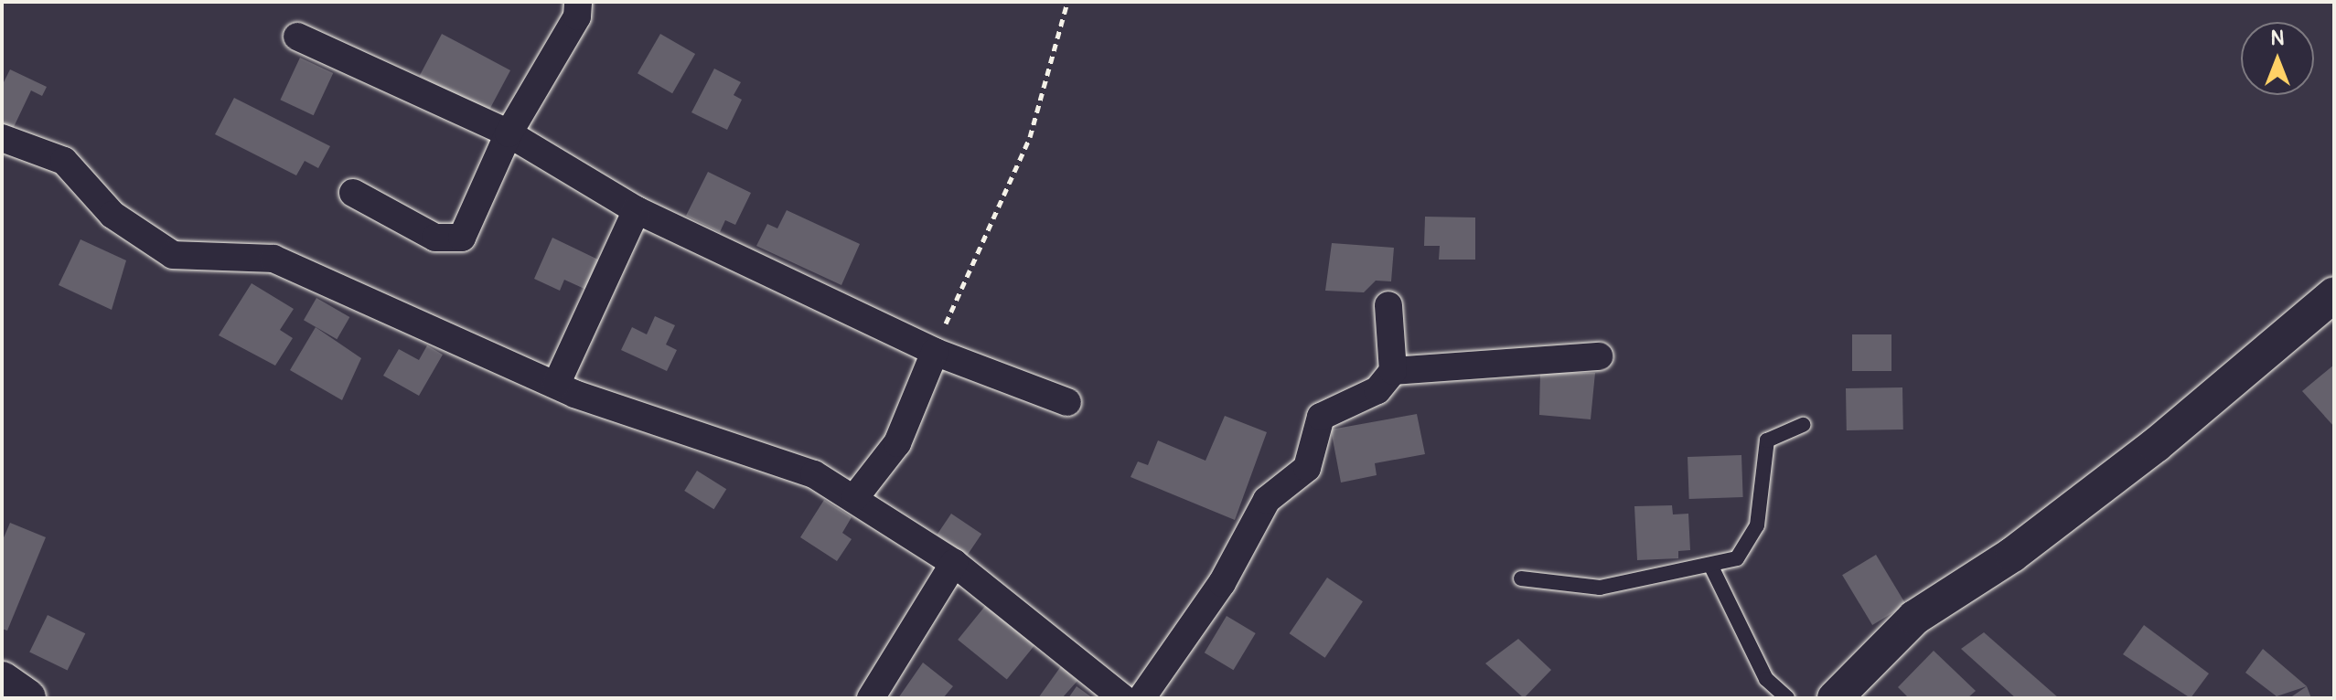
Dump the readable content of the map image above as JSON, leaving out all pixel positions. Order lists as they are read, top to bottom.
{
  "north": "top"
}
